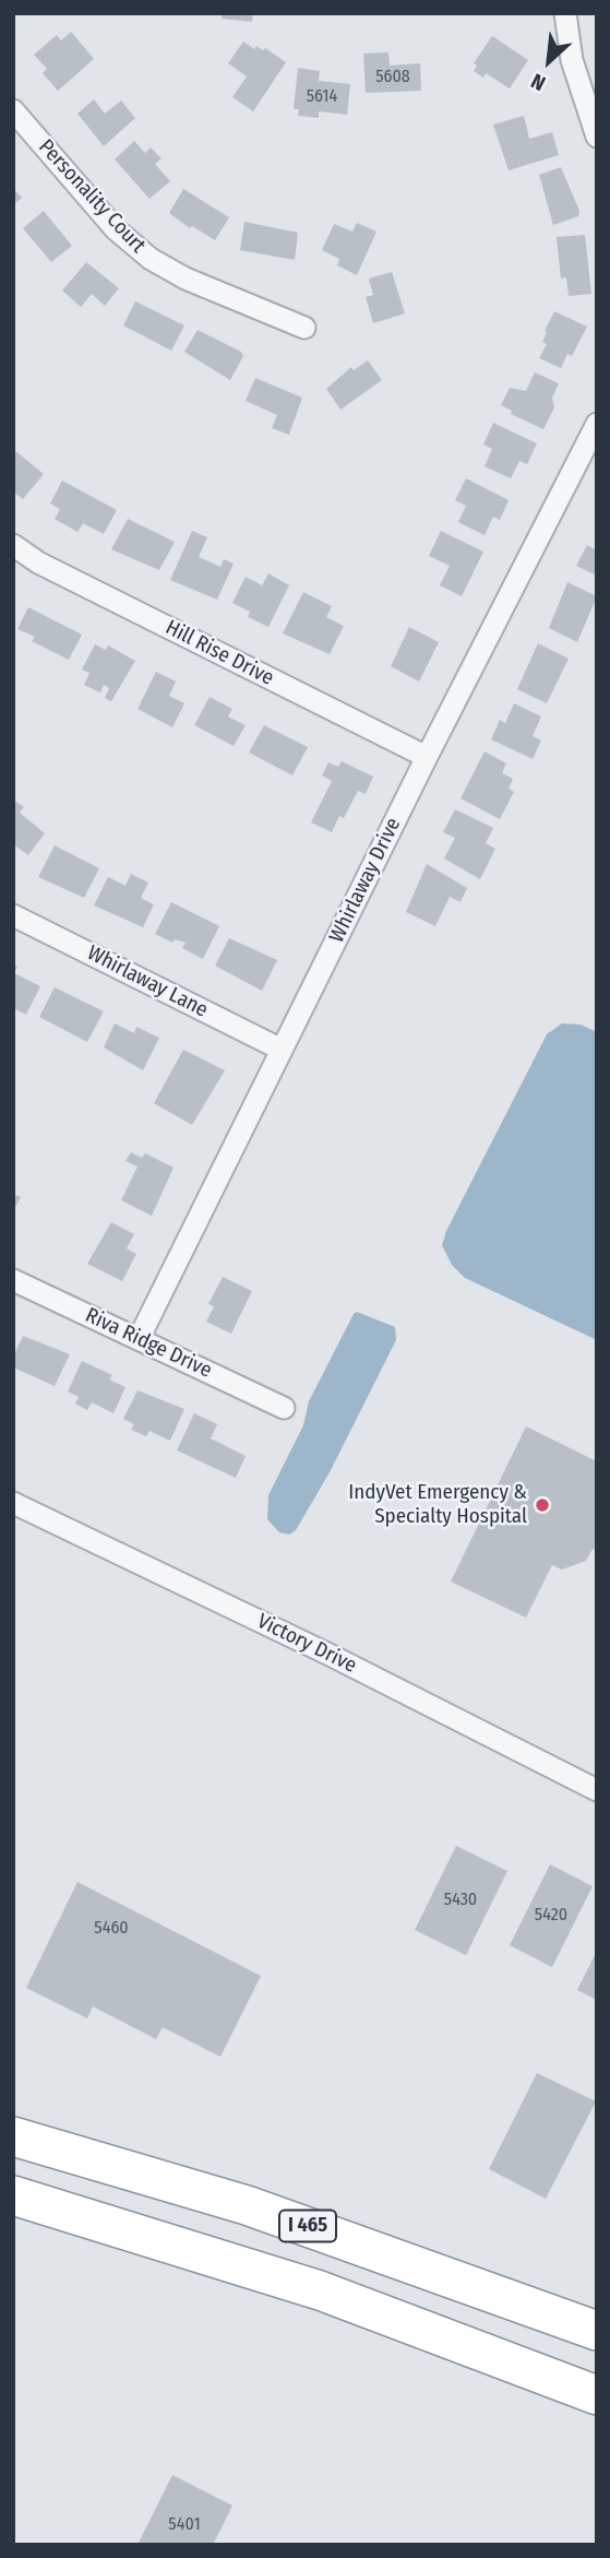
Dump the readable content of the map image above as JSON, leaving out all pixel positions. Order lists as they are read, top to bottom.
{
  "streets": {
    "highway": ["I 465"],
    "street": [
      "Personality Court",
      "Hill Rise Drive",
      "Whirlaway Drive",
      "Whirlaway Lane",
      "Riva Ridge Drive",
      "Victory Drive"
    ]
  },
  "crossings": [
    ["Hill Rise Drive", "Whirlaway Drive"],
    ["Whirlaway Drive", "Whirlaway Lane"],
    ["Whirlaway Drive", "Riva Ridge Drive"]
  ],
  "places": ["IndyVet Emergency & Specialty Hospital"],
  "house_numbers": [
    "5608",
    "5614",
    "5430",
    "5420",
    "5460",
    "5401"
  ],
  "north": "bottom left"
}
